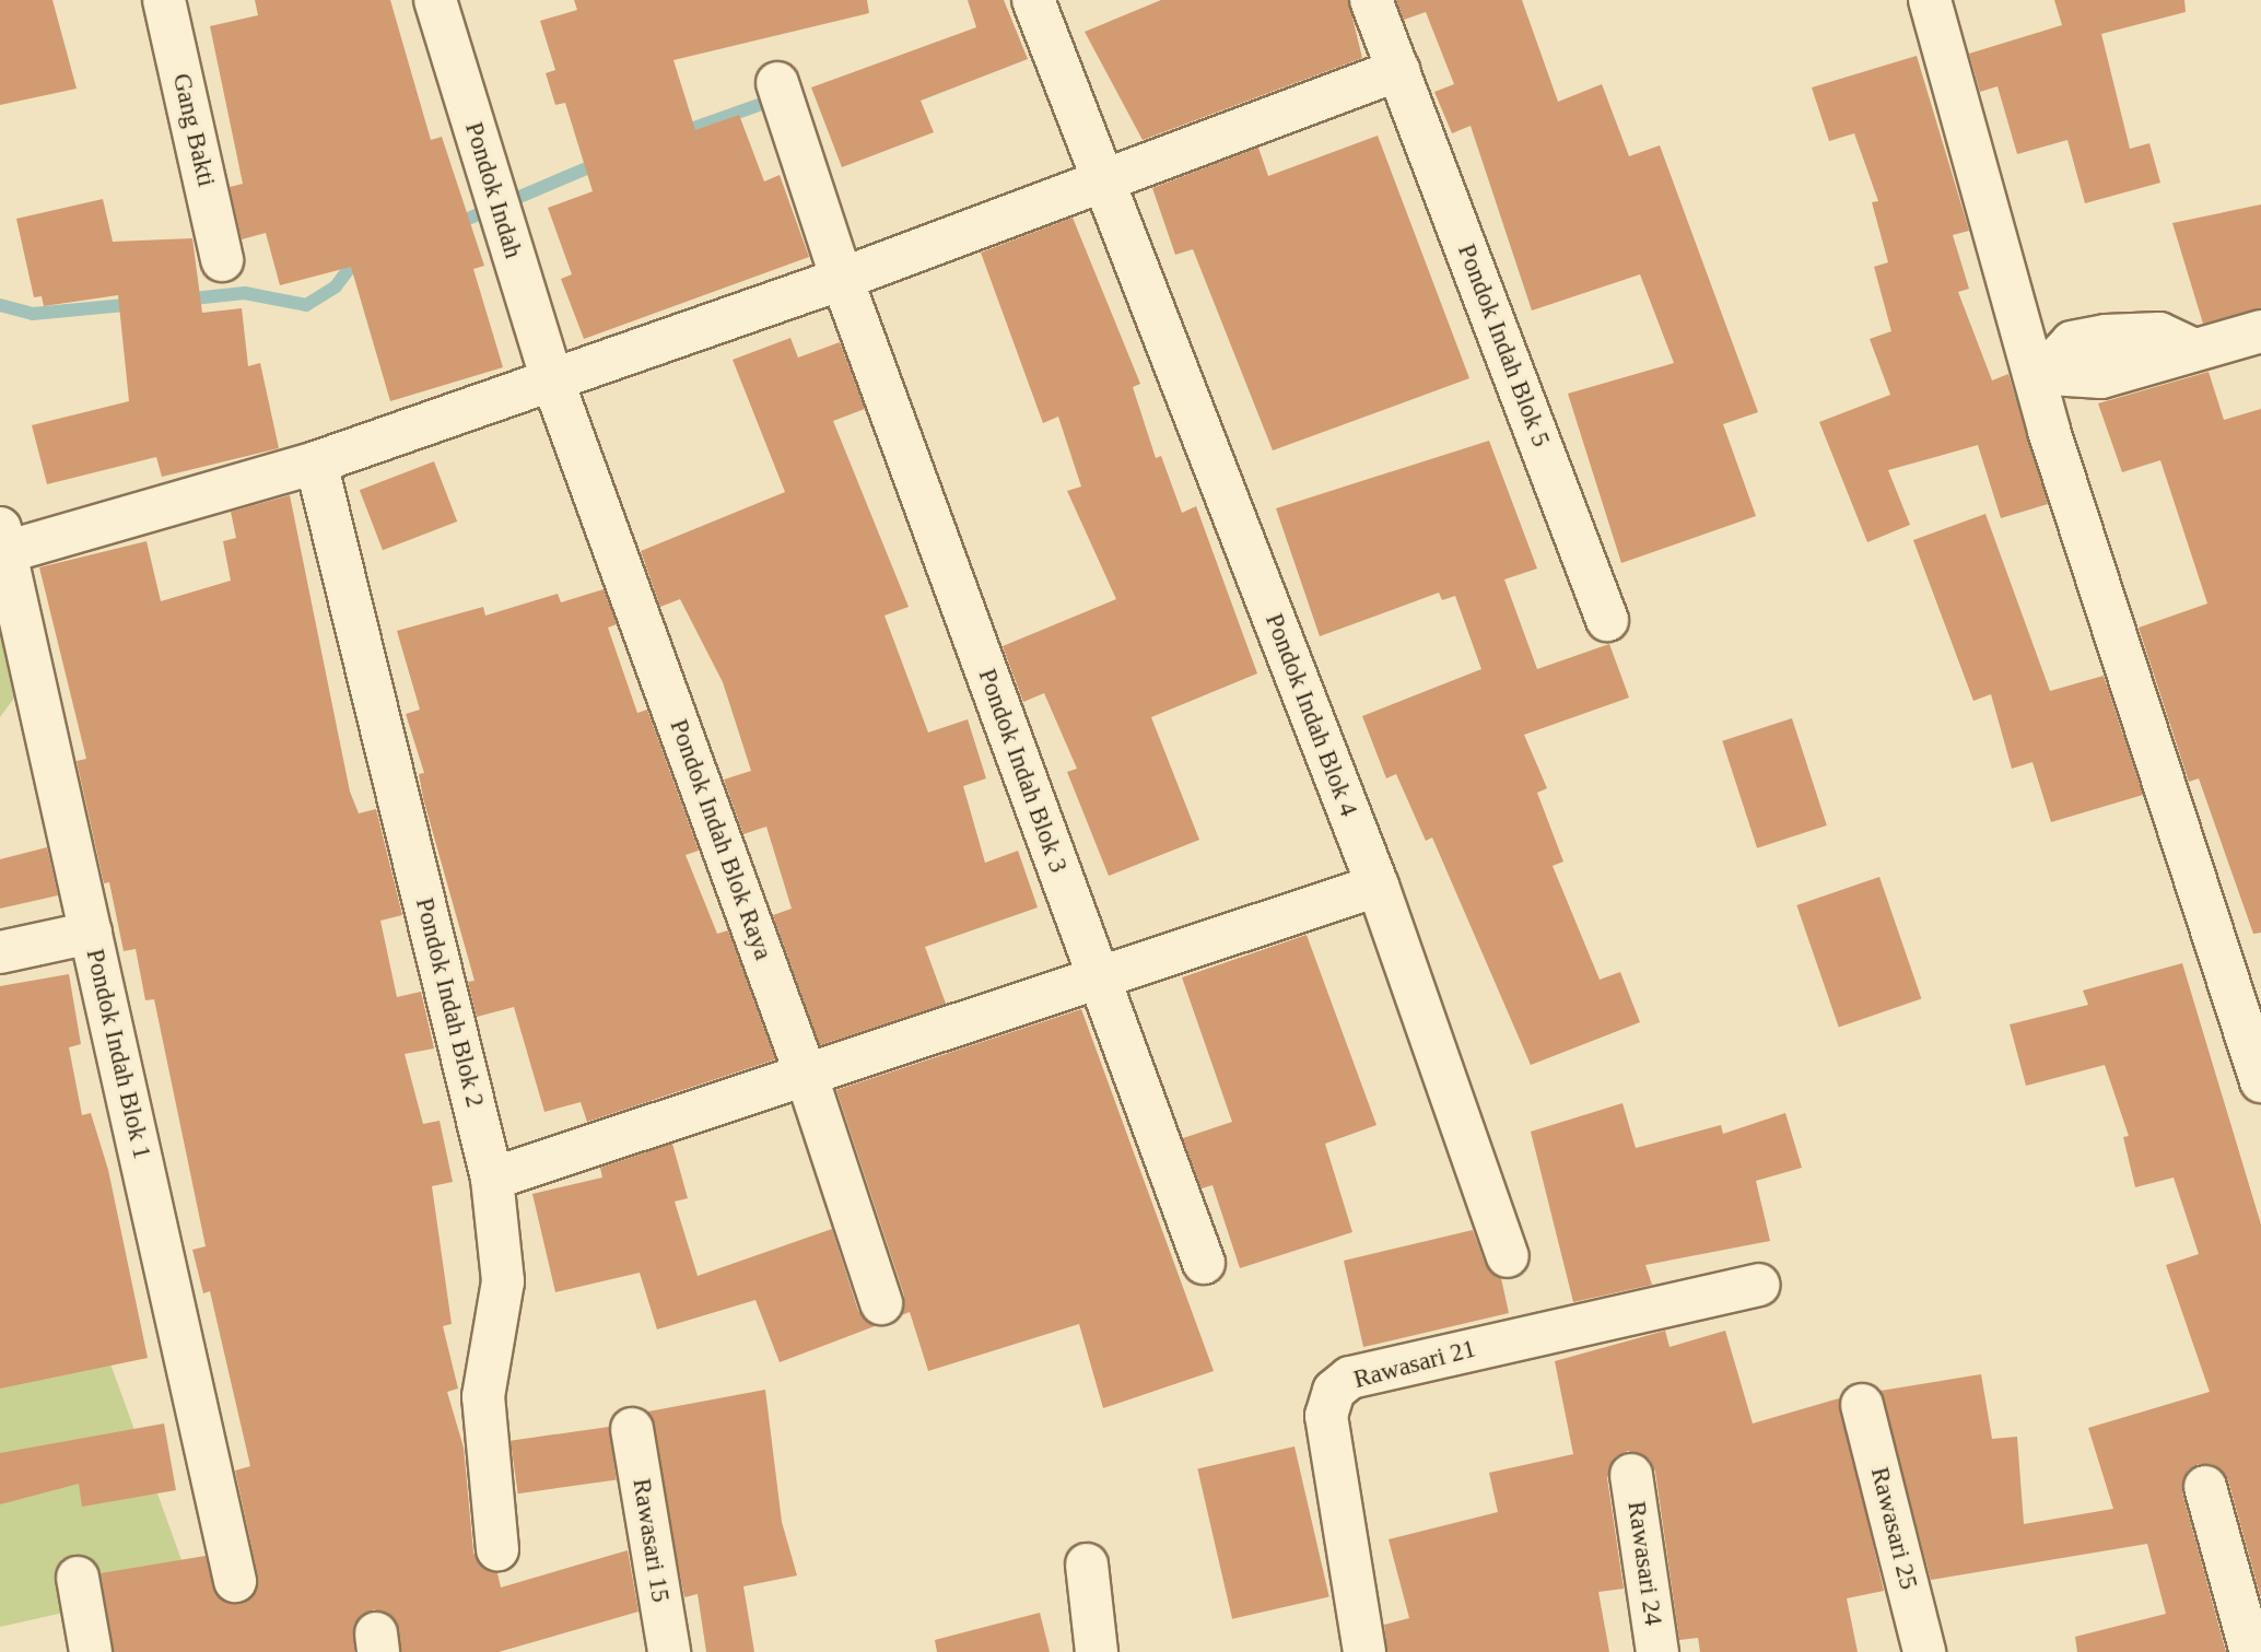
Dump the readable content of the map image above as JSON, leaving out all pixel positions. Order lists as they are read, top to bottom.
{
  "streets": {
    "street": [
      "Gang Bakti",
      "Pondok Indah",
      "Pondok Indah Blok 5",
      "Pondok Indah Blok 4",
      "Pondok Indah Blok 3",
      "Pondok Indah Blok Raya",
      "Pondok Indah Blok 2",
      "Pondok Indah Blok 1",
      "Rawasari 21",
      "Rawasari 25",
      "Rawasari 15",
      "Rawasari 24"
    ]
  },
  "crossings": [
    ["Pondok Indah", "Pondok Indah Blok Raya"]
  ]
}
